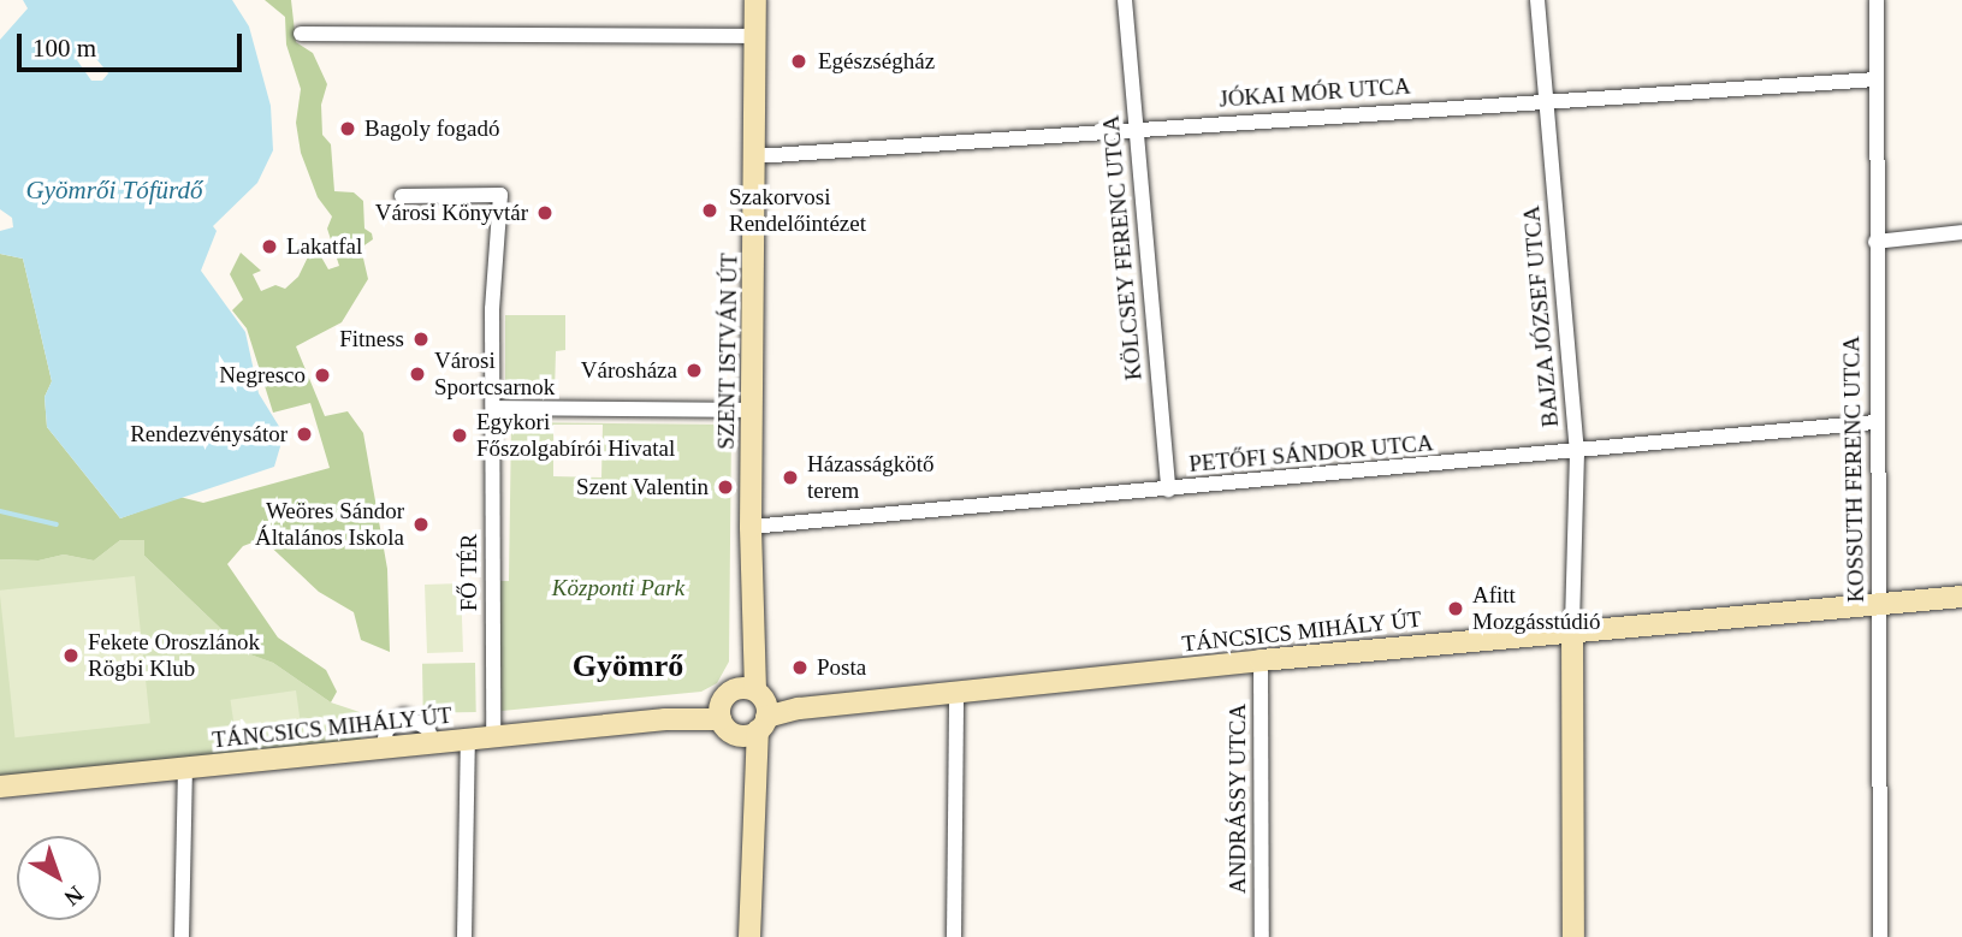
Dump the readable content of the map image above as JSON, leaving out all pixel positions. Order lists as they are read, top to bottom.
{
  "streets": {
    "street": [
      "JÓKAI MÓR UTCA",
      "KÖLCSEY FERENC UTCA",
      "BAJZA JÓZSEF UTCA",
      "SZENT ISTVÁN ÚT",
      "PETŐFI SÁNDOR UTCA",
      "KOSSUTH FERENC UTCA",
      "FŐ TÉR",
      "TÁNCSICS MIHÁLY ÚT",
      "ANDRÁSSY UTCA"
    ]
  },
  "crossings": [
    ["JÓKAI MÓR UTCA", "KÖLCSEY FERENC UTCA"],
    ["JÓKAI MÓR UTCA", "BAJZA JÓZSEF UTCA"],
    ["JÓKAI MÓR UTCA", "SZENT ISTVÁN ÚT"],
    ["JÓKAI MÓR UTCA", "KOSSUTH FERENC UTCA"],
    ["KÖLCSEY FERENC UTCA", "PETŐFI SÁNDOR UTCA"],
    ["BAJZA JÓZSEF UTCA", "PETŐFI SÁNDOR UTCA"],
    ["BAJZA JÓZSEF UTCA", "TÁNCSICS MIHÁLY ÚT"],
    ["SZENT ISTVÁN ÚT", "PETŐFI SÁNDOR UTCA"],
    ["SZENT ISTVÁN ÚT", "TÁNCSICS MIHÁLY ÚT"],
    ["PETŐFI SÁNDOR UTCA", "KOSSUTH FERENC UTCA"],
    ["KOSSUTH FERENC UTCA", "TÁNCSICS MIHÁLY ÚT"],
    ["FŐ TÉR", "TÁNCSICS MIHÁLY ÚT"],
    ["TÁNCSICS MIHÁLY ÚT", "ANDRÁSSY UTCA"]
  ],
  "districts": ["Gyömrő"],
  "water": ["Gyömrői Tófürdő"],
  "parks": ["Központi Park"],
  "places": [
    "Egészségház",
    "Bagoly fogadó",
    "Szakorvosi Rendelőintézet",
    "Városi Könyvtár",
    "Lakatfal",
    "Fitness",
    "Városháza",
    "Városi Sportcsarnok",
    "Negresco",
    "Rendezvénysátor",
    "Egykori Főszolgabírói Hivatal",
    "Házasságkötő terem",
    "Szent Valentin",
    "Weöres Sándor Általános Iskola",
    "Afitt Mozgásstúdió",
    "Fekete Oroszlánok Rögbi Klub",
    "Posta"
  ],
  "scale_bar": "100 m",
  "north": "bottom right"
}
